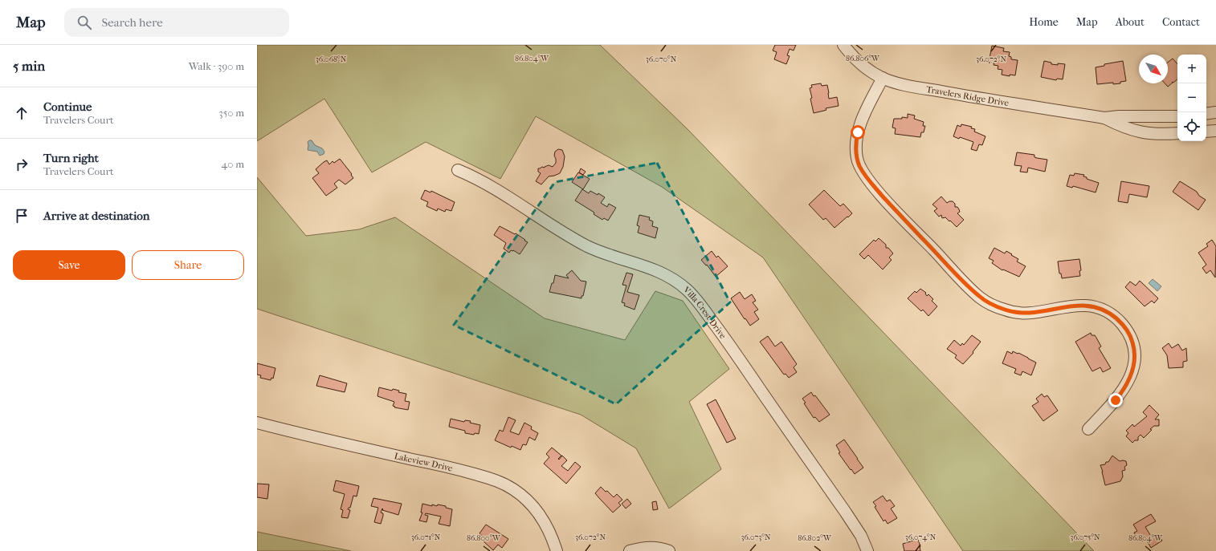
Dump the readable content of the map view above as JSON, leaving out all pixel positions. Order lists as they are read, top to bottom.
{
  "streets": {
    "street": ["Travelers Ridge Drive", "Villa Crest Drive", "Lakeview Drive"]
  },
  "north": "bottom right",
  "page": {
    "header": "Map",
    "search": "Search here",
    "nav": [
      "Home",
      "Map",
      "About",
      "Contact"
    ],
    "heading": ["5 min", "Walk · 390 m"],
    "map_buttons": ["+", "−"],
    "list": [
      ["Continue", "Travelers Court", "350 m"],
      ["Turn right", "Travelers Court", "40 m"],
      "Arrive at destination"
    ],
    "buttons": ["Save", "Share"]
  },
  "coordinates": [
    "86.804°W",
    "86.806°W",
    "36.068°N",
    "36.070°N",
    "36.072°N",
    "36.071°N",
    "36.073°N",
    "36.074°N",
    "36.075°N",
    "86.800°W",
    "86.802°W"
  ]
}
